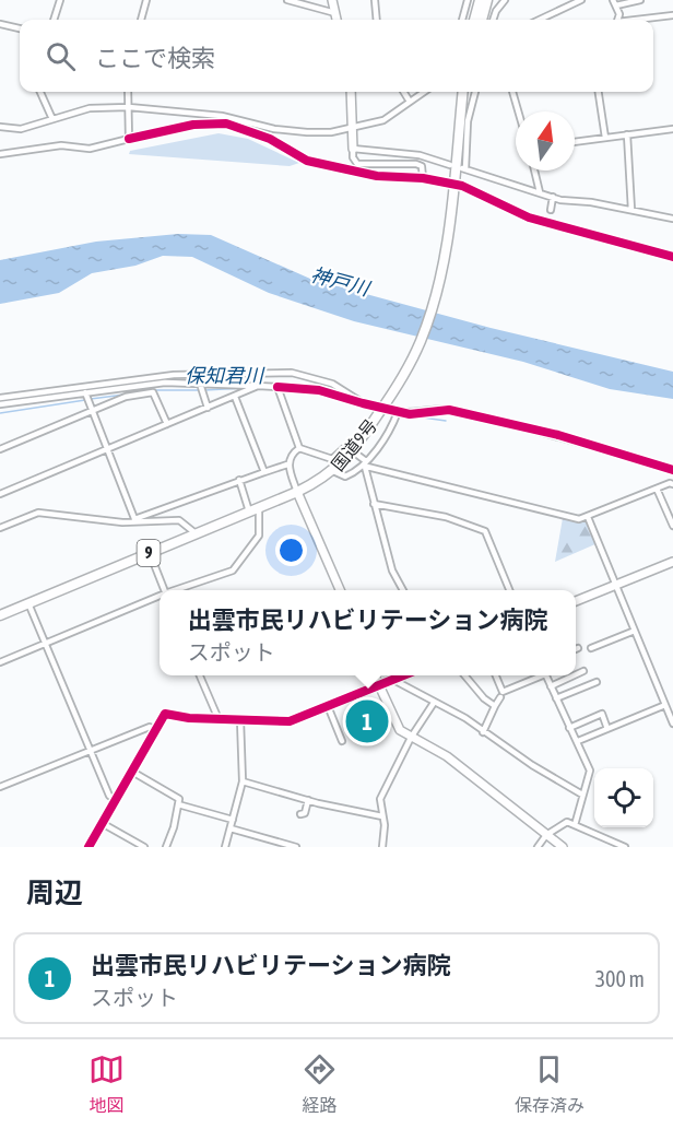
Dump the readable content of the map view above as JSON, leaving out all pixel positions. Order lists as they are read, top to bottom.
{
  "streets": {
    "highway": ["国道9号", "9"]
  },
  "water": ["神戸川", "保知君川"],
  "north": "top",
  "page": {
    "search": "ここで検索",
    "popup": ["出雲市民リハビリテーション病院", "スポット"],
    "pins": "1",
    "heading": "周辺",
    "list": [
      {
        "mark": "1",
        "name": "出雲市民リハビリテーション病院",
        "note": "スポット",
        "value": "300 m"
      }
    ],
    "nav": ["地図", "経路", "保存済み"]
  }
}
